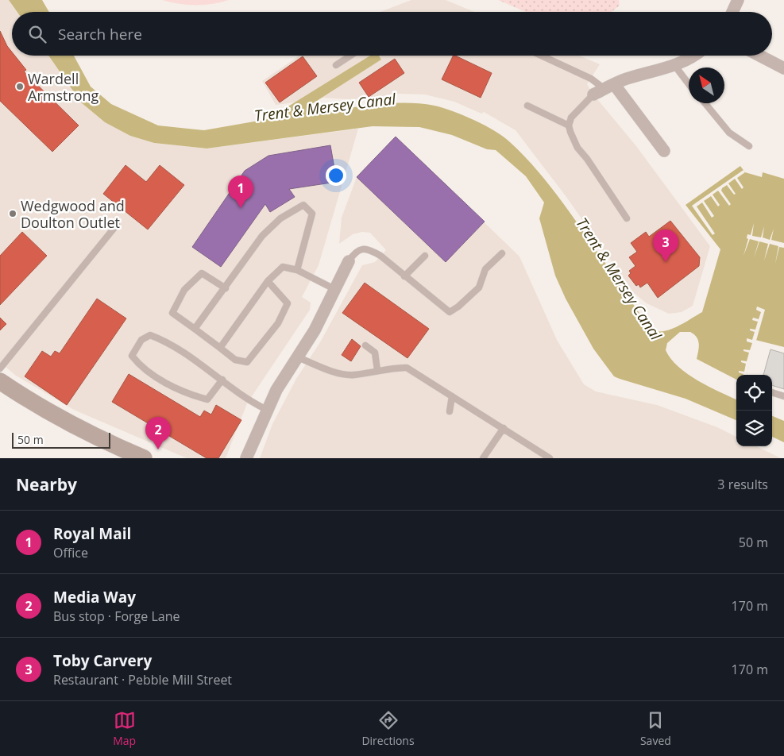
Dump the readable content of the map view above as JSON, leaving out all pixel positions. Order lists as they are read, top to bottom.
{
  "water": ["Trent & Mersey Canal"],
  "places": ["Wardell Armstrong", "Wedgwood and Doulton Outlet"],
  "scale_bar": "50 m",
  "north": "top left",
  "page": {
    "search": "Search here",
    "pins": ["1", "3", "2"],
    "scale": "50 m",
    "heading": ["Nearby", "3 results"],
    "list": [
      {
        "mark": "1",
        "name": "Royal Mail",
        "note": "Office",
        "value": "50 m"
      },
      {
        "mark": "2",
        "name": "Media Way",
        "note": "Bus stop · Forge Lane",
        "value": "170 m"
      },
      {
        "mark": "3",
        "name": "Toby Carvery",
        "note": "Restaurant · Pebble Mill Street",
        "value": "170 m"
      }
    ],
    "nav": ["Map", "Directions", "Saved"]
  }
}
